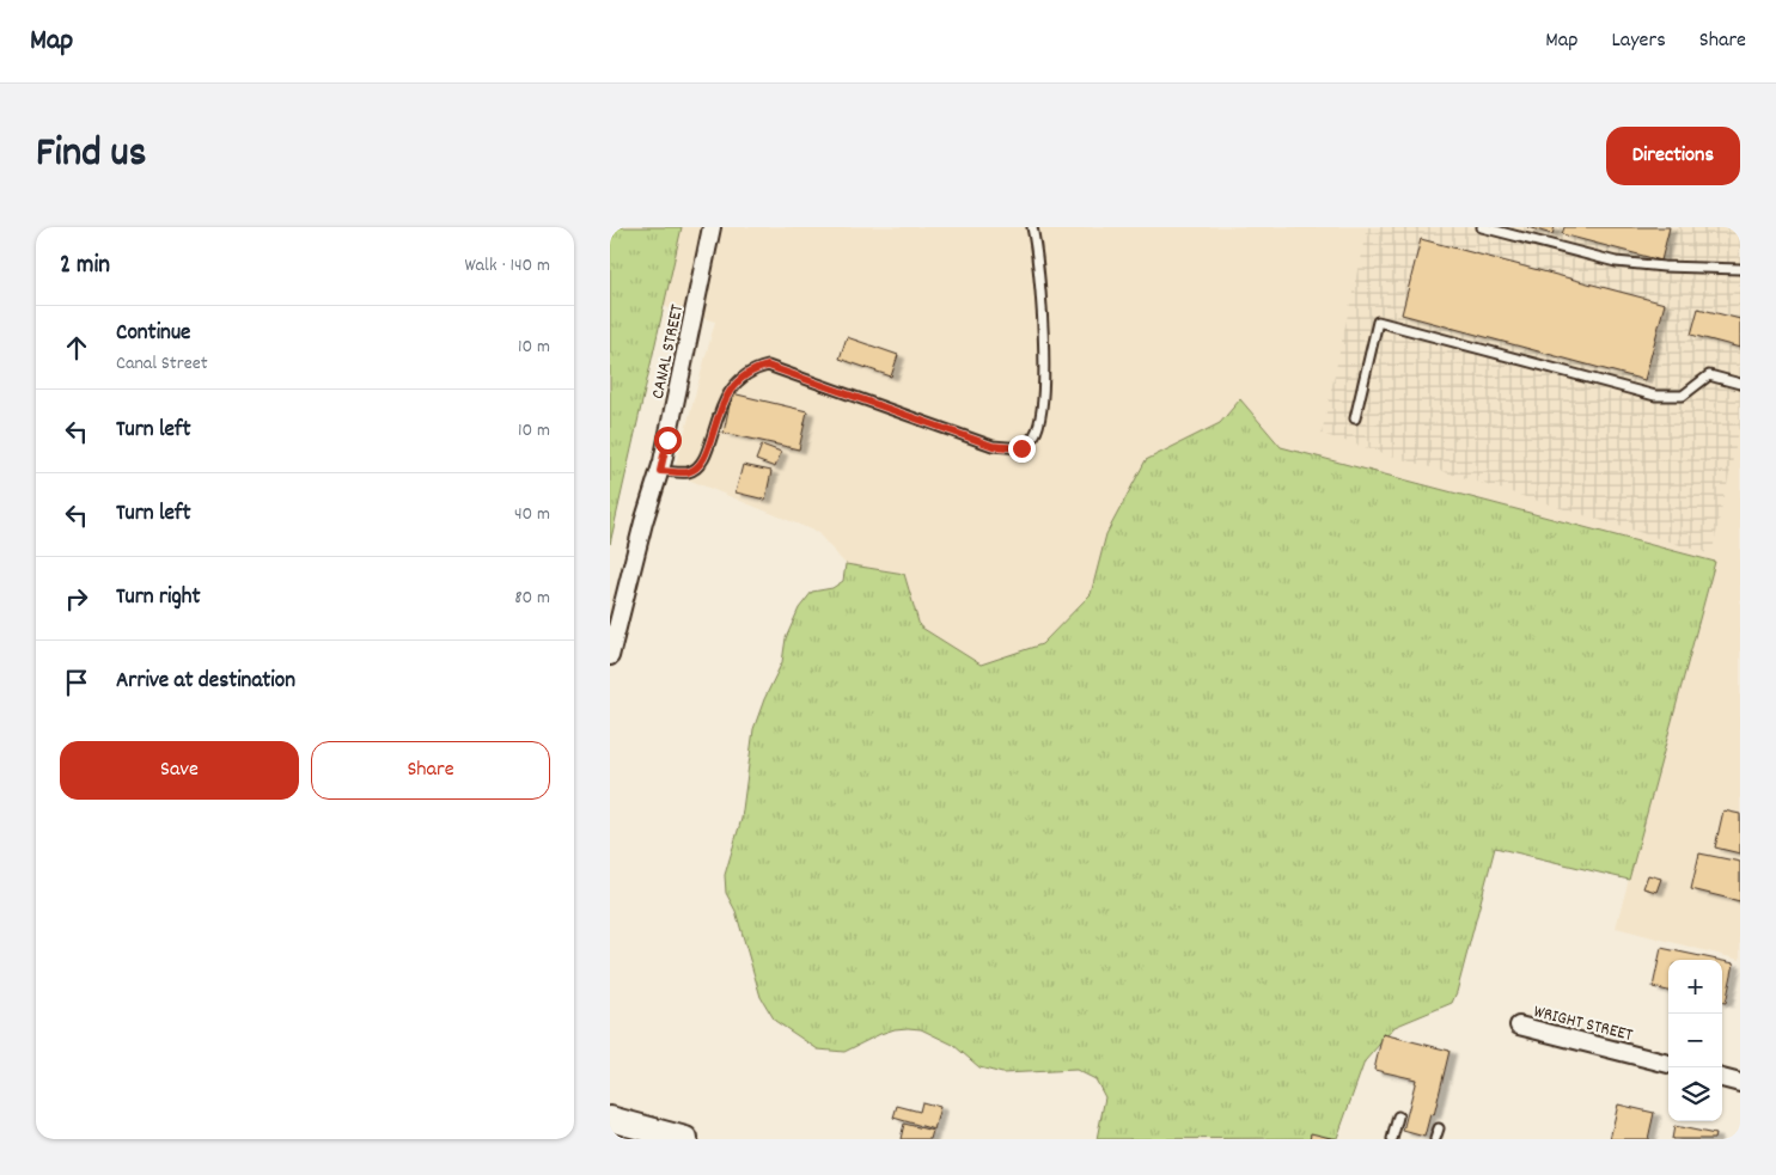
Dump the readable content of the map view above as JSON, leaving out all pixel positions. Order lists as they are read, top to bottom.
{
  "streets": {
    "street": ["CANAL STREET", "WRIGHT STREET"]
  },
  "page": {
    "header": "Map",
    "nav": ["Map", "Layers", "Share"],
    "title": "Find us",
    "buttons": [
      "Directions",
      ["Save", "Share"]
    ],
    "heading": ["2 min", "Walk · 140 m"],
    "list": [
      ["Continue", "Canal Street", "10 m"],
      ["Turn left", "10 m"],
      ["Turn left", "40 m"],
      ["Turn right", "80 m"],
      "Arrive at destination"
    ],
    "map_buttons": ["+", "−"]
  }
}
